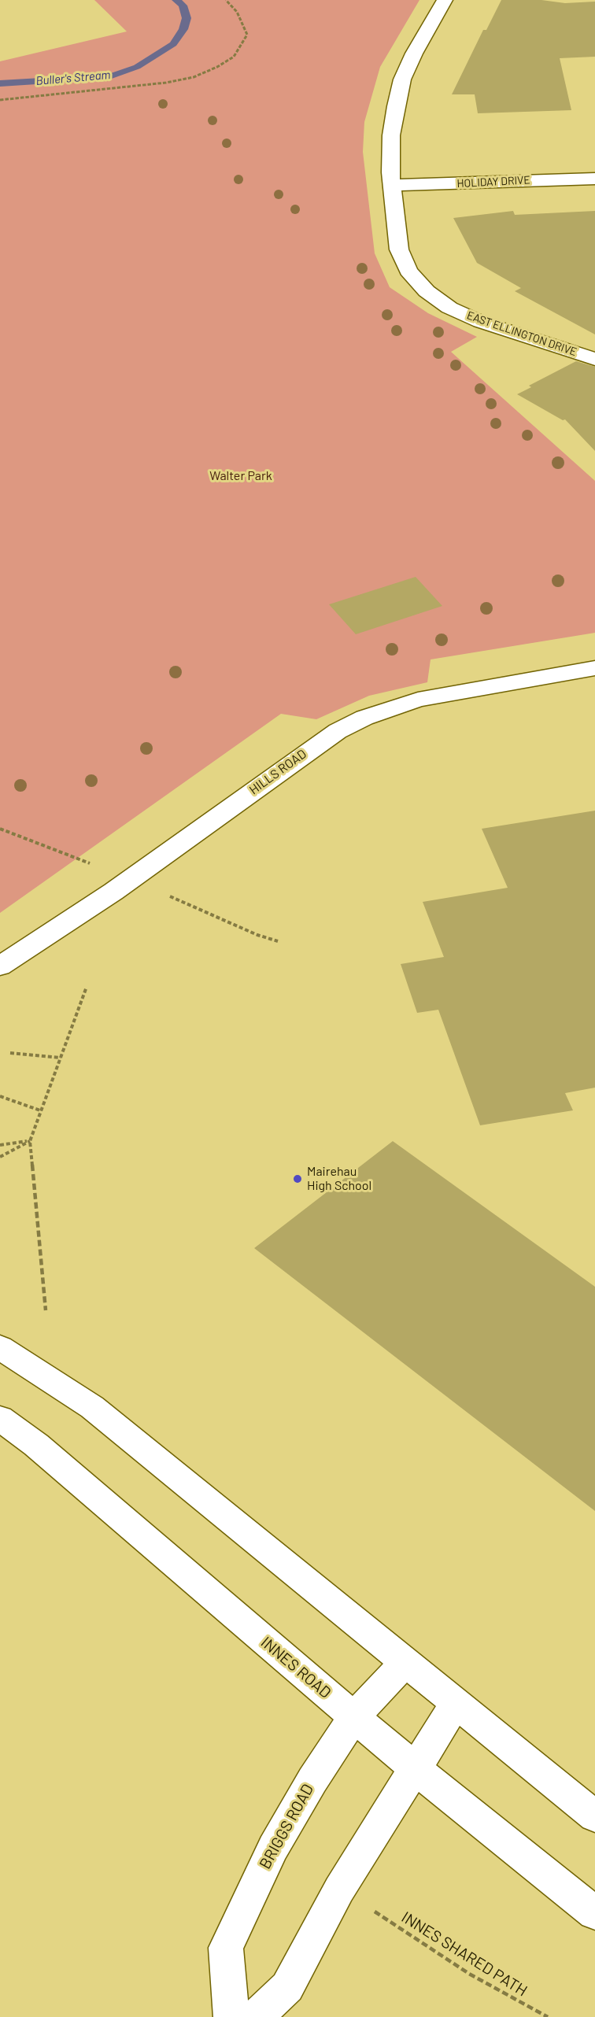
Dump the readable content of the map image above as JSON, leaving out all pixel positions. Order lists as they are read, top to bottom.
{
  "streets": {
    "street": [
      "HOLIDAY DRIVE",
      "EAST ELLINGTON DRIVE",
      "HILLS ROAD",
      "INNES ROAD",
      "BRIGGS ROAD"
    ],
    "path": ["INNES SHARED PATH"]
  },
  "crossings": [
    ["HOLIDAY DRIVE", "EAST ELLINGTON DRIVE"],
    ["INNES ROAD", "BRIGGS ROAD"]
  ],
  "water": ["Buller's Stream"],
  "parks": ["Walter Park"],
  "places": ["Mairehau High School"]
}
